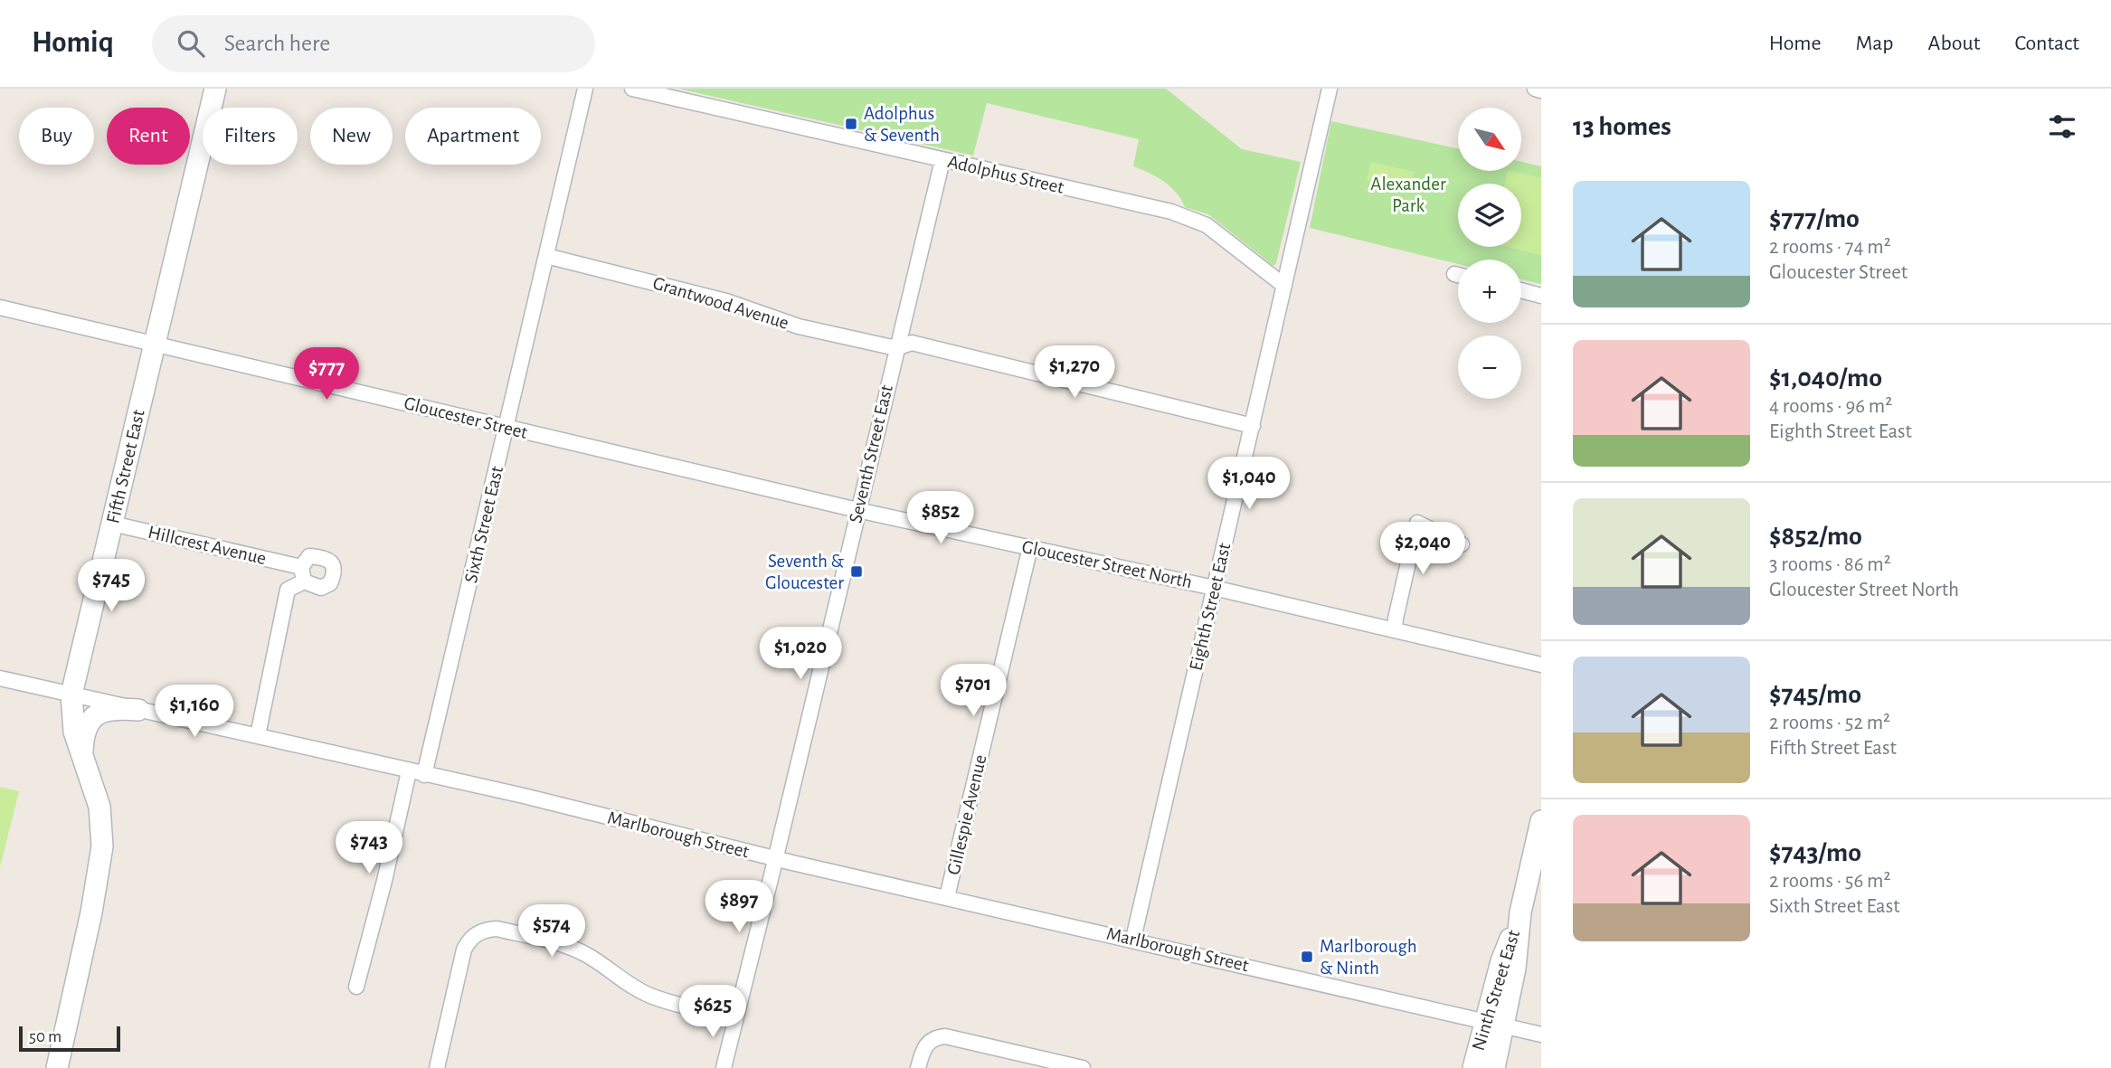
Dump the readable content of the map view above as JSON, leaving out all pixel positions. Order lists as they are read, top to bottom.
{
  "streets": {
    "street": [
      "Adolphus Street",
      "Grantwood Avenue",
      "Gloucester Street",
      "Seventh Street East",
      "Fifth Street East",
      "Sixth Street East",
      "Hillcrest Avenue",
      "Gloucester Street North",
      "Eighth Street East",
      "Gillespie Avenue",
      "Marlborough Street",
      "Ninth Street East"
    ]
  },
  "crossings": [
    ["Adolphus Street", "Seventh Street East"],
    ["Adolphus Street", "Eighth Street East"],
    ["Grantwood Avenue", "Seventh Street East"],
    ["Grantwood Avenue", "Sixth Street East"],
    ["Grantwood Avenue", "Eighth Street East"],
    ["Gloucester Street", "Seventh Street East"],
    ["Gloucester Street", "Fifth Street East"],
    ["Gloucester Street", "Sixth Street East"],
    ["Gloucester Street", "Gloucester Street North"],
    ["Seventh Street East", "Gloucester Street North"],
    ["Seventh Street East", "Marlborough Street"],
    ["Fifth Street East", "Hillcrest Avenue"],
    ["Fifth Street East", "Marlborough Street"],
    ["Sixth Street East", "Marlborough Street"],
    ["Hillcrest Avenue", "Marlborough Street"],
    ["Gloucester Street North", "Eighth Street East"],
    ["Gloucester Street North", "Gillespie Avenue"],
    ["Eighth Street East", "Marlborough Street"],
    ["Gillespie Avenue", "Marlborough Street"],
    ["Marlborough Street", "Ninth Street East"]
  ],
  "parks": ["Alexander Park"],
  "places": {
    "transit": ["Adolphus & Seventh", "Seventh & Gloucester", "Marlborough & Ninth"]
  },
  "scale_bar": "50 m",
  "north": "bottom right",
  "page": {
    "header": "Homiq",
    "search": "Search here",
    "nav": [
      "Home",
      "Map",
      "About",
      "Contact"
    ],
    "heading": "13 homes",
    "map_buttons": ["+", "−"],
    "chip": [
      "Buy",
      "Rent",
      "Filters",
      "New",
      "Apartment"
    ],
    "list": [
      {
        "name": "$777/mo",
        "note": "2 rooms · 74 m² · Gloucester Street"
      },
      {
        "name": "$1,040/mo",
        "note": "4 rooms · 96 m² · Eighth Street East"
      },
      {
        "name": "$852/mo",
        "note": "3 rooms · 86 m² · Gloucester Street North"
      },
      {
        "name": "$745/mo",
        "note": "2 rooms · 52 m² · Fifth Street East"
      },
      {
        "name": "$743/mo",
        "note": "2 rooms · 56 m² · Sixth Street East"
      }
    ],
    "price": [
      "$1,270",
      "$777",
      "$1,040",
      "$852",
      "$2,040",
      "$745",
      "$1,020",
      "$701",
      "$1,160",
      "$743",
      "$897",
      "$574",
      "$625"
    ],
    "scale": "50 m"
  }
}
